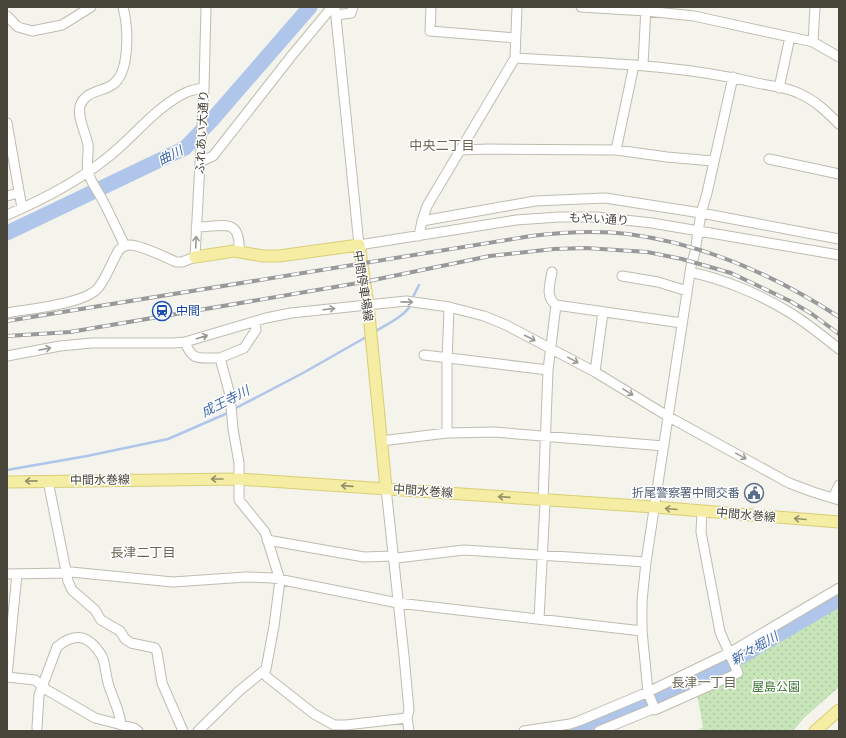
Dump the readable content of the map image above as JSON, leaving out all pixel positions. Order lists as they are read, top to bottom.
{
  "streets": {
    "main road": ["中間停車場線", "中間水巻線"],
    "street": ["ふれあい大通り", "もやい通り"]
  },
  "crossings": [
    ["ふれあい大通り", "中間停車場線"],
    ["もやい通り", "中間停車場線"],
    ["中間停車場線", "中間水巻線"]
  ],
  "one_way": ["中間水巻線"],
  "districts": ["中央二丁目", "長津二丁目", "長津一丁目"],
  "water": ["曲川", "成王寺川", "新々堀川"],
  "parks": ["屋島公園"],
  "places": {
    "station": ["中間"],
    "public building": ["折尾警察署中間交番"]
  }
}
